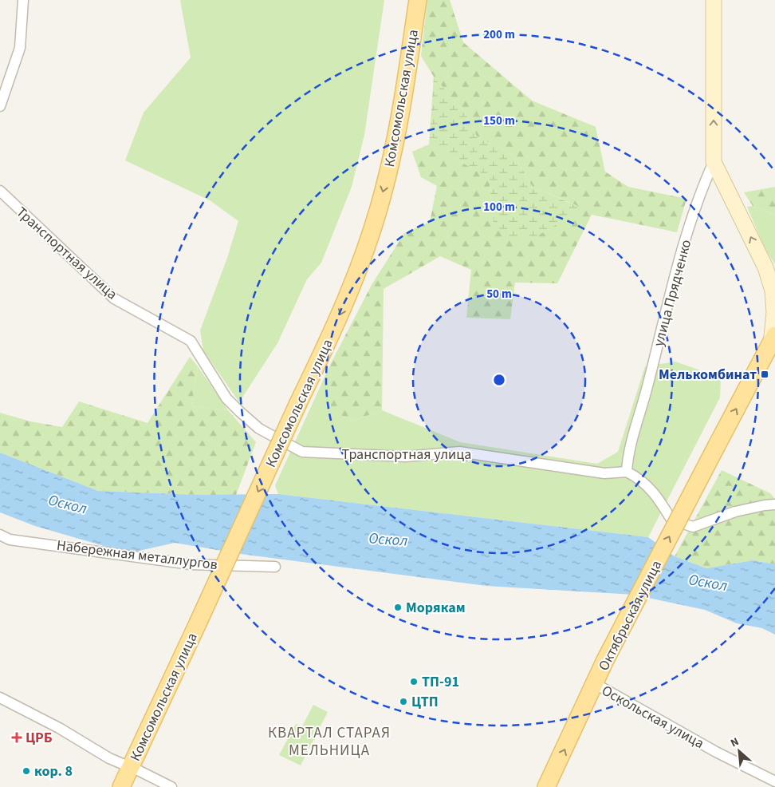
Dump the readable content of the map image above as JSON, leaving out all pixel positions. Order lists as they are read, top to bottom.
{
  "streets": {
    "main road": ["Комсомольская улица", "улица Прядченко", "Октябрьская улица"],
    "street": ["Транспортная улица", "Набережная металлургов", "Оскольская улица"]
  },
  "crossings": [
    ["Транспортная улица", "улица Прядченко"],
    ["улица Прядченко", "Октябрьская улица"],
    ["Октябрьская улица", "Оскольская улица"]
  ],
  "one_way": ["Комсомольская улица", "Октябрьская улица"],
  "districts": ["КВАРТАЛ СТАРАЯ МЕЛЬНИЦА"],
  "water": ["Оскол"],
  "places": {
    "transit": ["Мелькомбинат"],
    "other": [
      "Морякам",
      "ТП-91",
      "ЦТП",
      "кор. 8"
    ],
    "health": ["ЦРБ"]
  },
  "north": "top left",
  "rings": [
    "200 m",
    "150 m",
    "100 m",
    "50 m"
  ]
}
